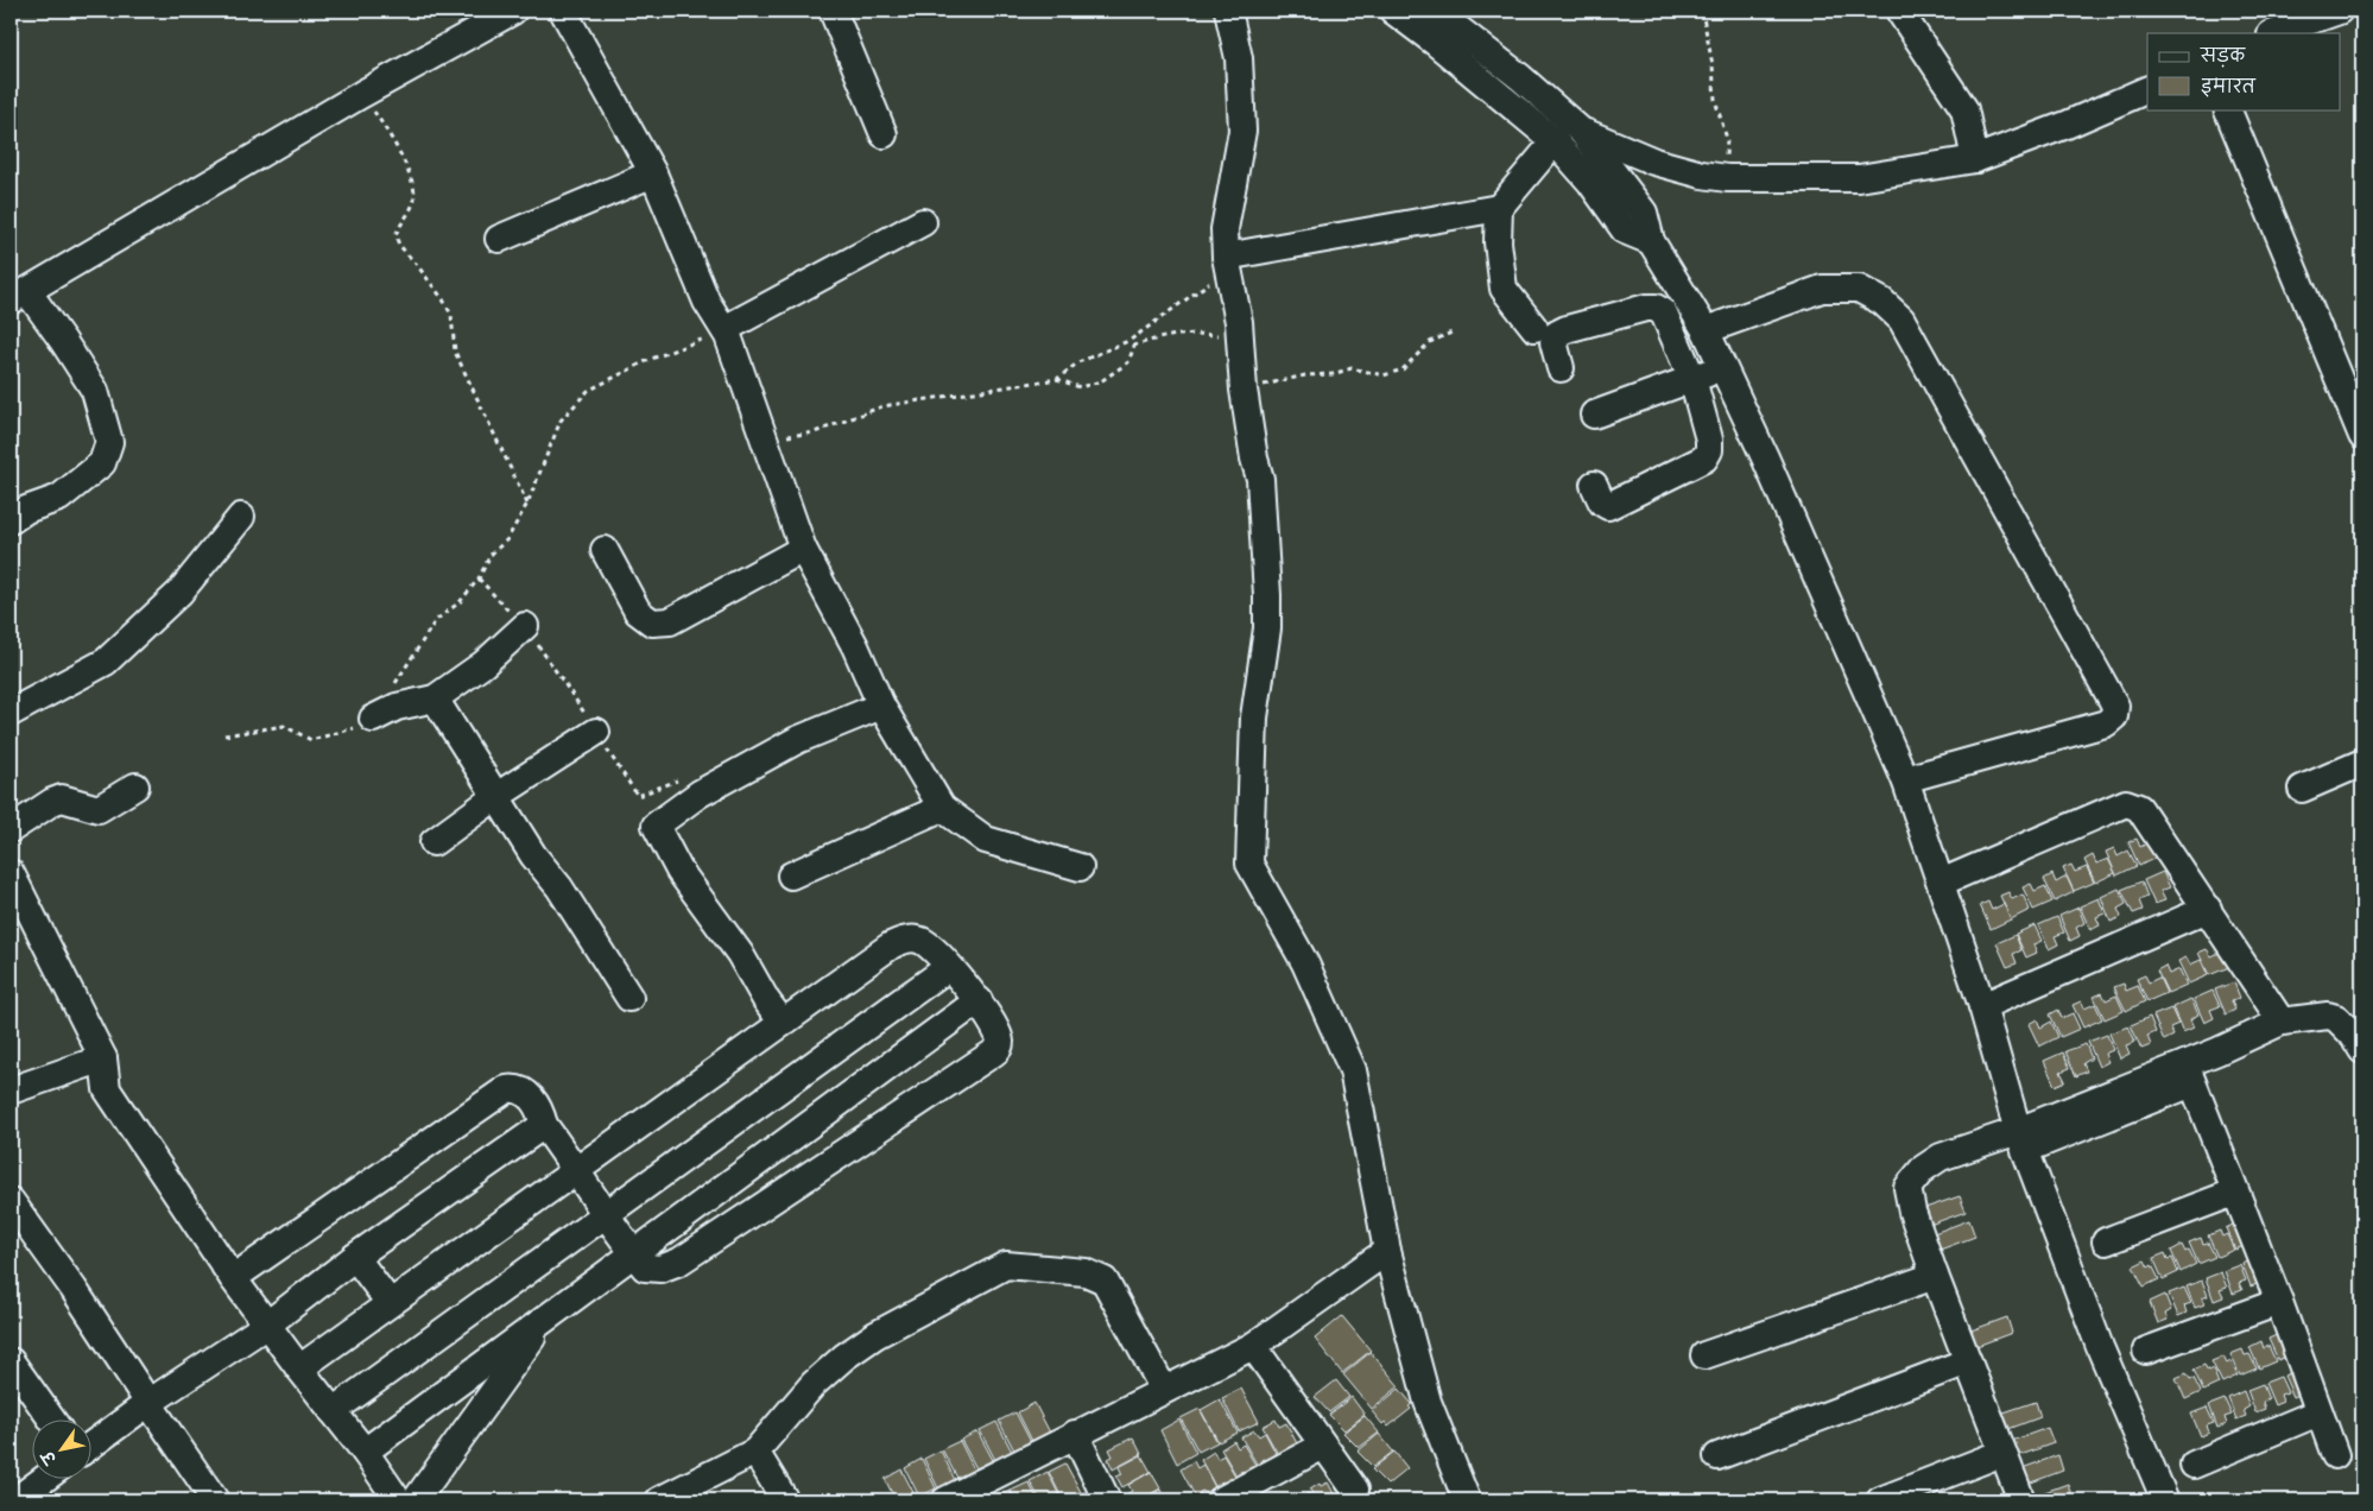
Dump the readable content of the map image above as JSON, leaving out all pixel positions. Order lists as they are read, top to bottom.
{
  "legend": ["सड़क", "इमारत"],
  "north": "bottom left"
}
